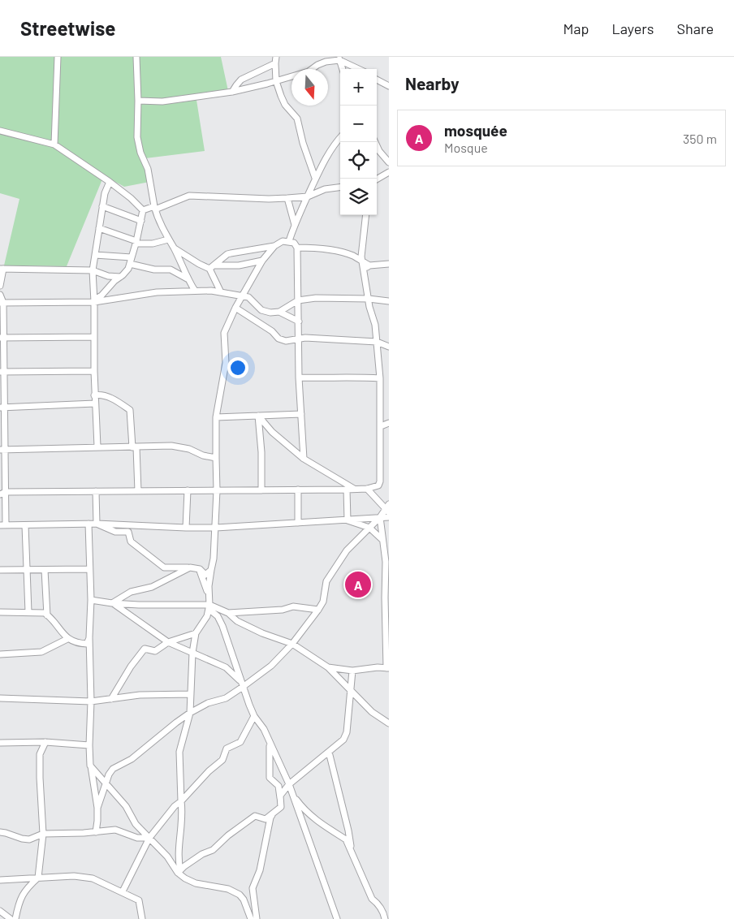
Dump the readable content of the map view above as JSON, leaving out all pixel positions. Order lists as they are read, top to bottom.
{
  "north": "bottom",
  "page": {
    "header": "Streetwise",
    "nav": ["Map", "Layers", "Share"],
    "heading": "Nearby",
    "map_buttons": ["+", "−"],
    "list": [
      {
        "mark": "A",
        "name": "mosquée",
        "note": "Mosque",
        "value": "350 m"
      }
    ],
    "pins": "A"
  }
}
